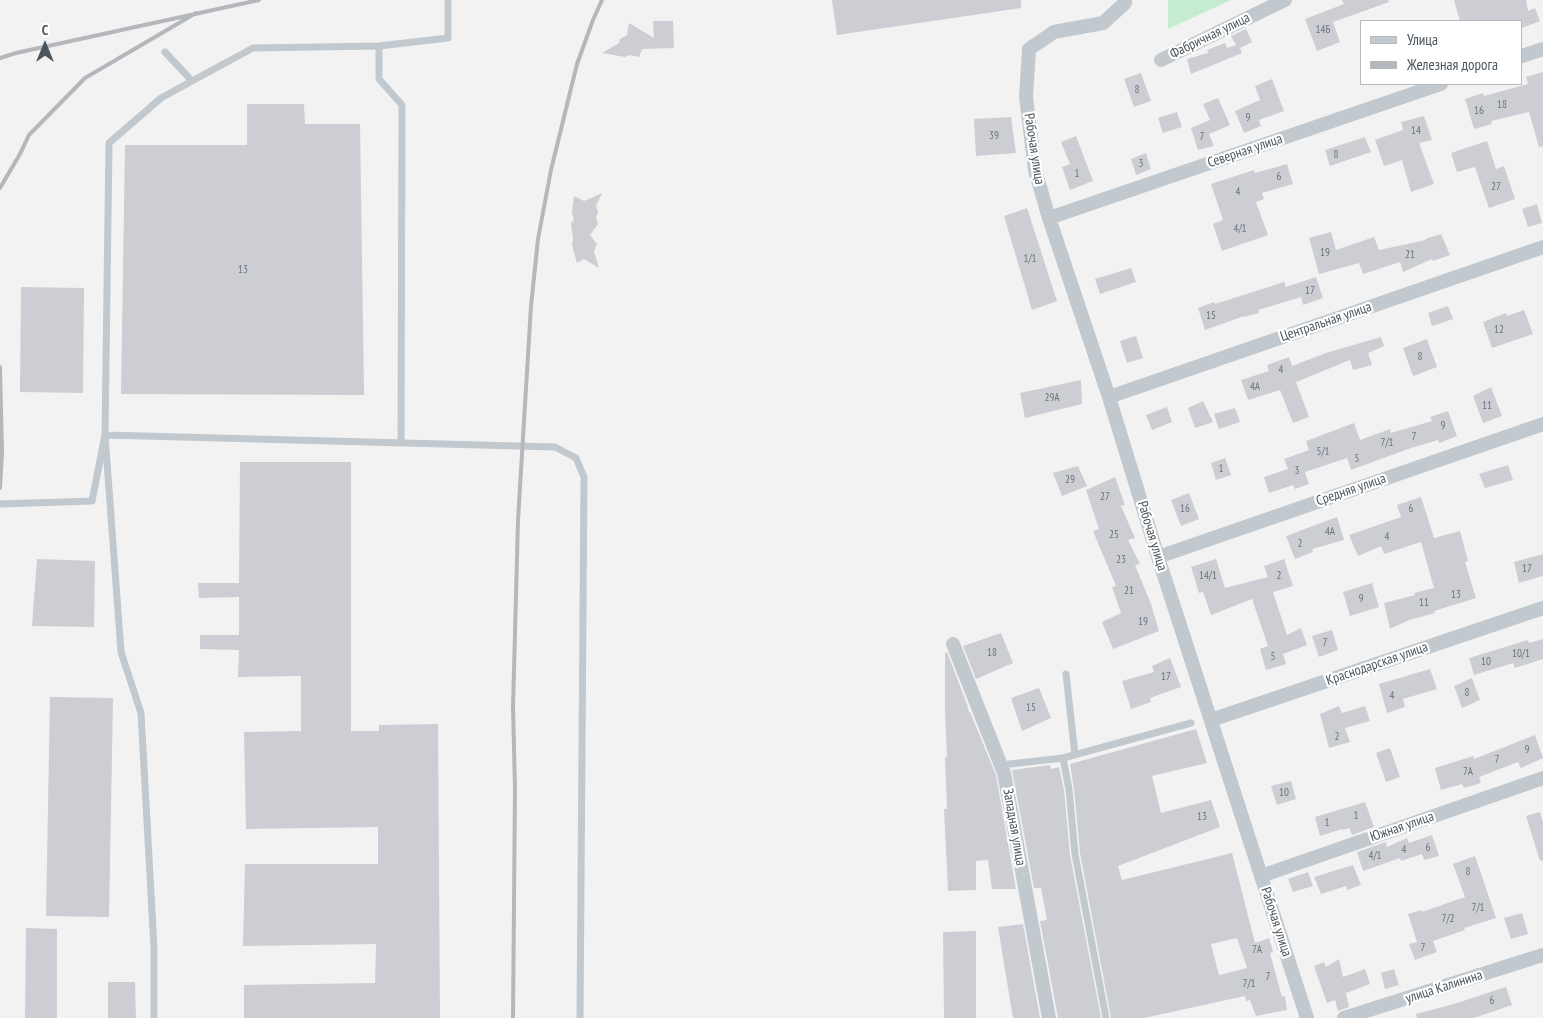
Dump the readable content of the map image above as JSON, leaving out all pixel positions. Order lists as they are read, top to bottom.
{
  "streets": {
    "street": [
      "Фабричная улица",
      "Рабочая улица",
      "Северная улица",
      "Центральная улица",
      "Средняя улица",
      "Краснодарская улица",
      "Западная улица",
      "Южная улица",
      "улица Калинина"
    ]
  },
  "crossings": [
    ["Рабочая улица", "Северная улица"],
    ["Рабочая улица", "Центральная улица"],
    ["Рабочая улица", "Средняя улица"],
    ["Рабочая улица", "Краснодарская улица"],
    ["Рабочая улица", "Южная улица"]
  ],
  "house_numbers": [
    "14Б",
    "8",
    "18",
    "16",
    "9",
    "14",
    "39",
    "7",
    "8",
    "3",
    "1",
    "6",
    "27",
    "4",
    "4/1",
    "19",
    "21",
    "1/1",
    "13",
    "17",
    "15",
    "12",
    "8",
    "4",
    "4А",
    "29А",
    "11",
    "9",
    "7",
    "7/1",
    "5/1",
    "5",
    "1",
    "3",
    "29",
    "27",
    "16",
    "6",
    "4А",
    "25",
    "4",
    "2",
    "23",
    "17",
    "14/1",
    "2",
    "21",
    "13",
    "9",
    "11",
    "19",
    "7",
    "18",
    "10/1",
    "5",
    "10",
    "17",
    "8",
    "4",
    "15",
    "2",
    "9",
    "7",
    "7А",
    "10",
    "1",
    "13",
    "1",
    "6",
    "4",
    "4/1",
    "8",
    "7/1",
    "7/2",
    "7",
    "7А",
    "7",
    "7/1",
    "6"
  ],
  "legend": ["Улица", "Железная дорога"],
  "north": "top"
}
